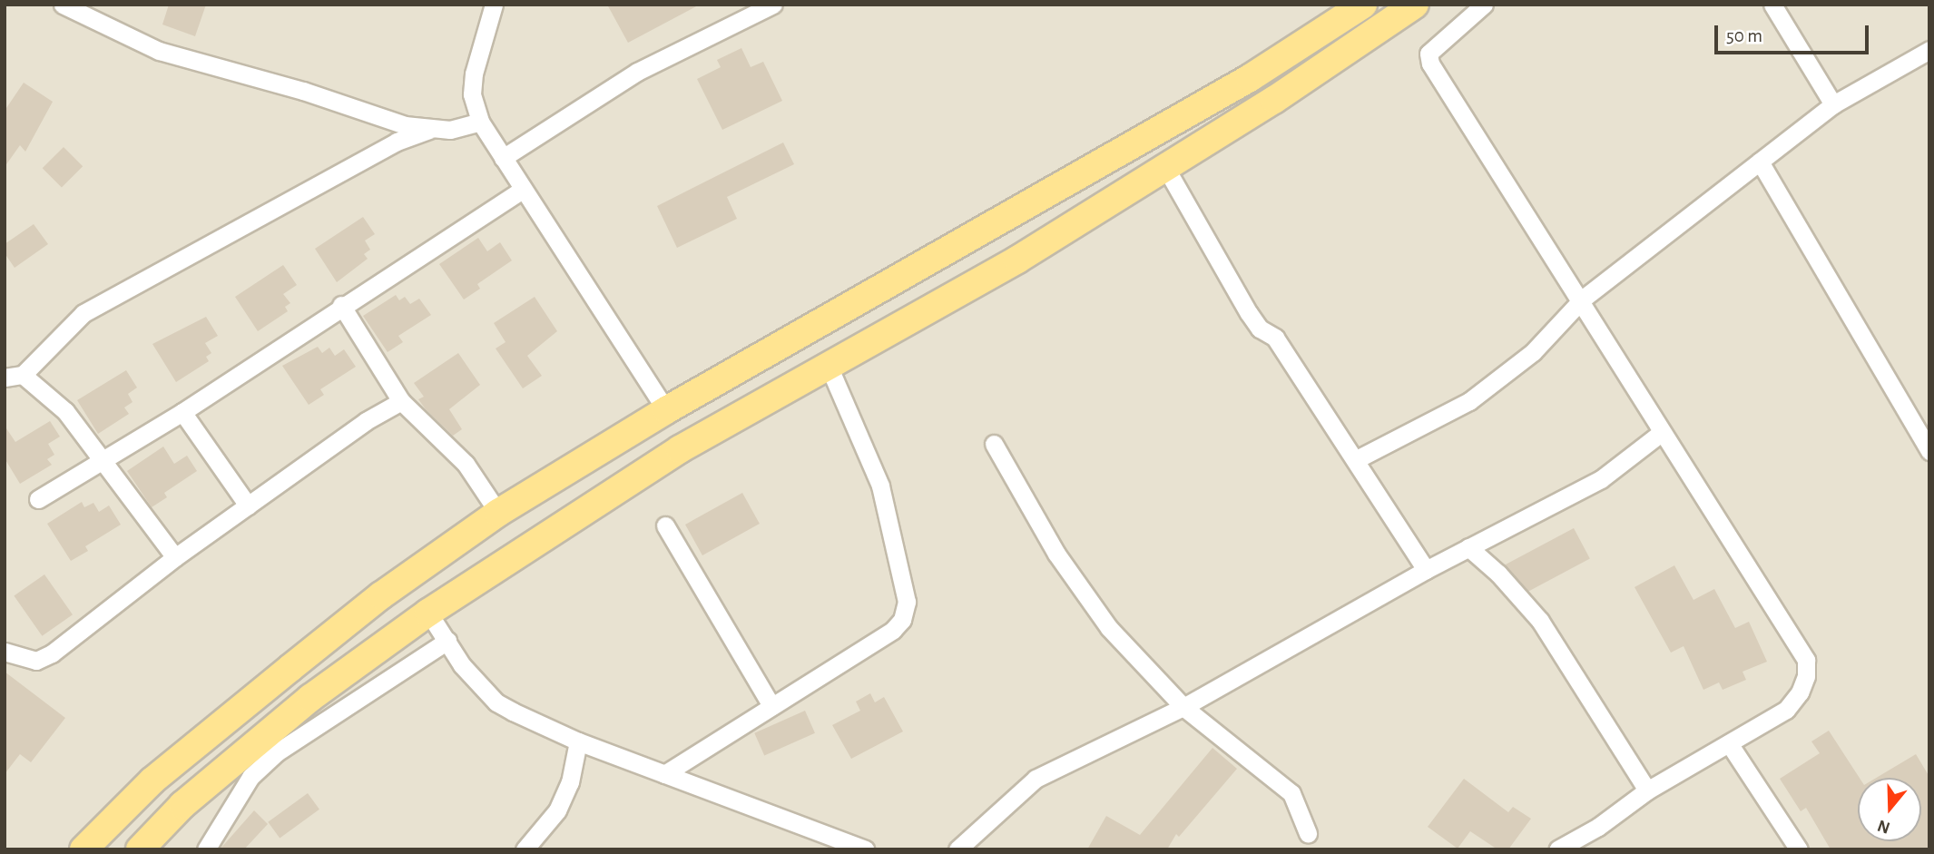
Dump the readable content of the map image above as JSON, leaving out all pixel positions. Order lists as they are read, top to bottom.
{
  "scale_bar": "50 m",
  "north": "bottom"
}
